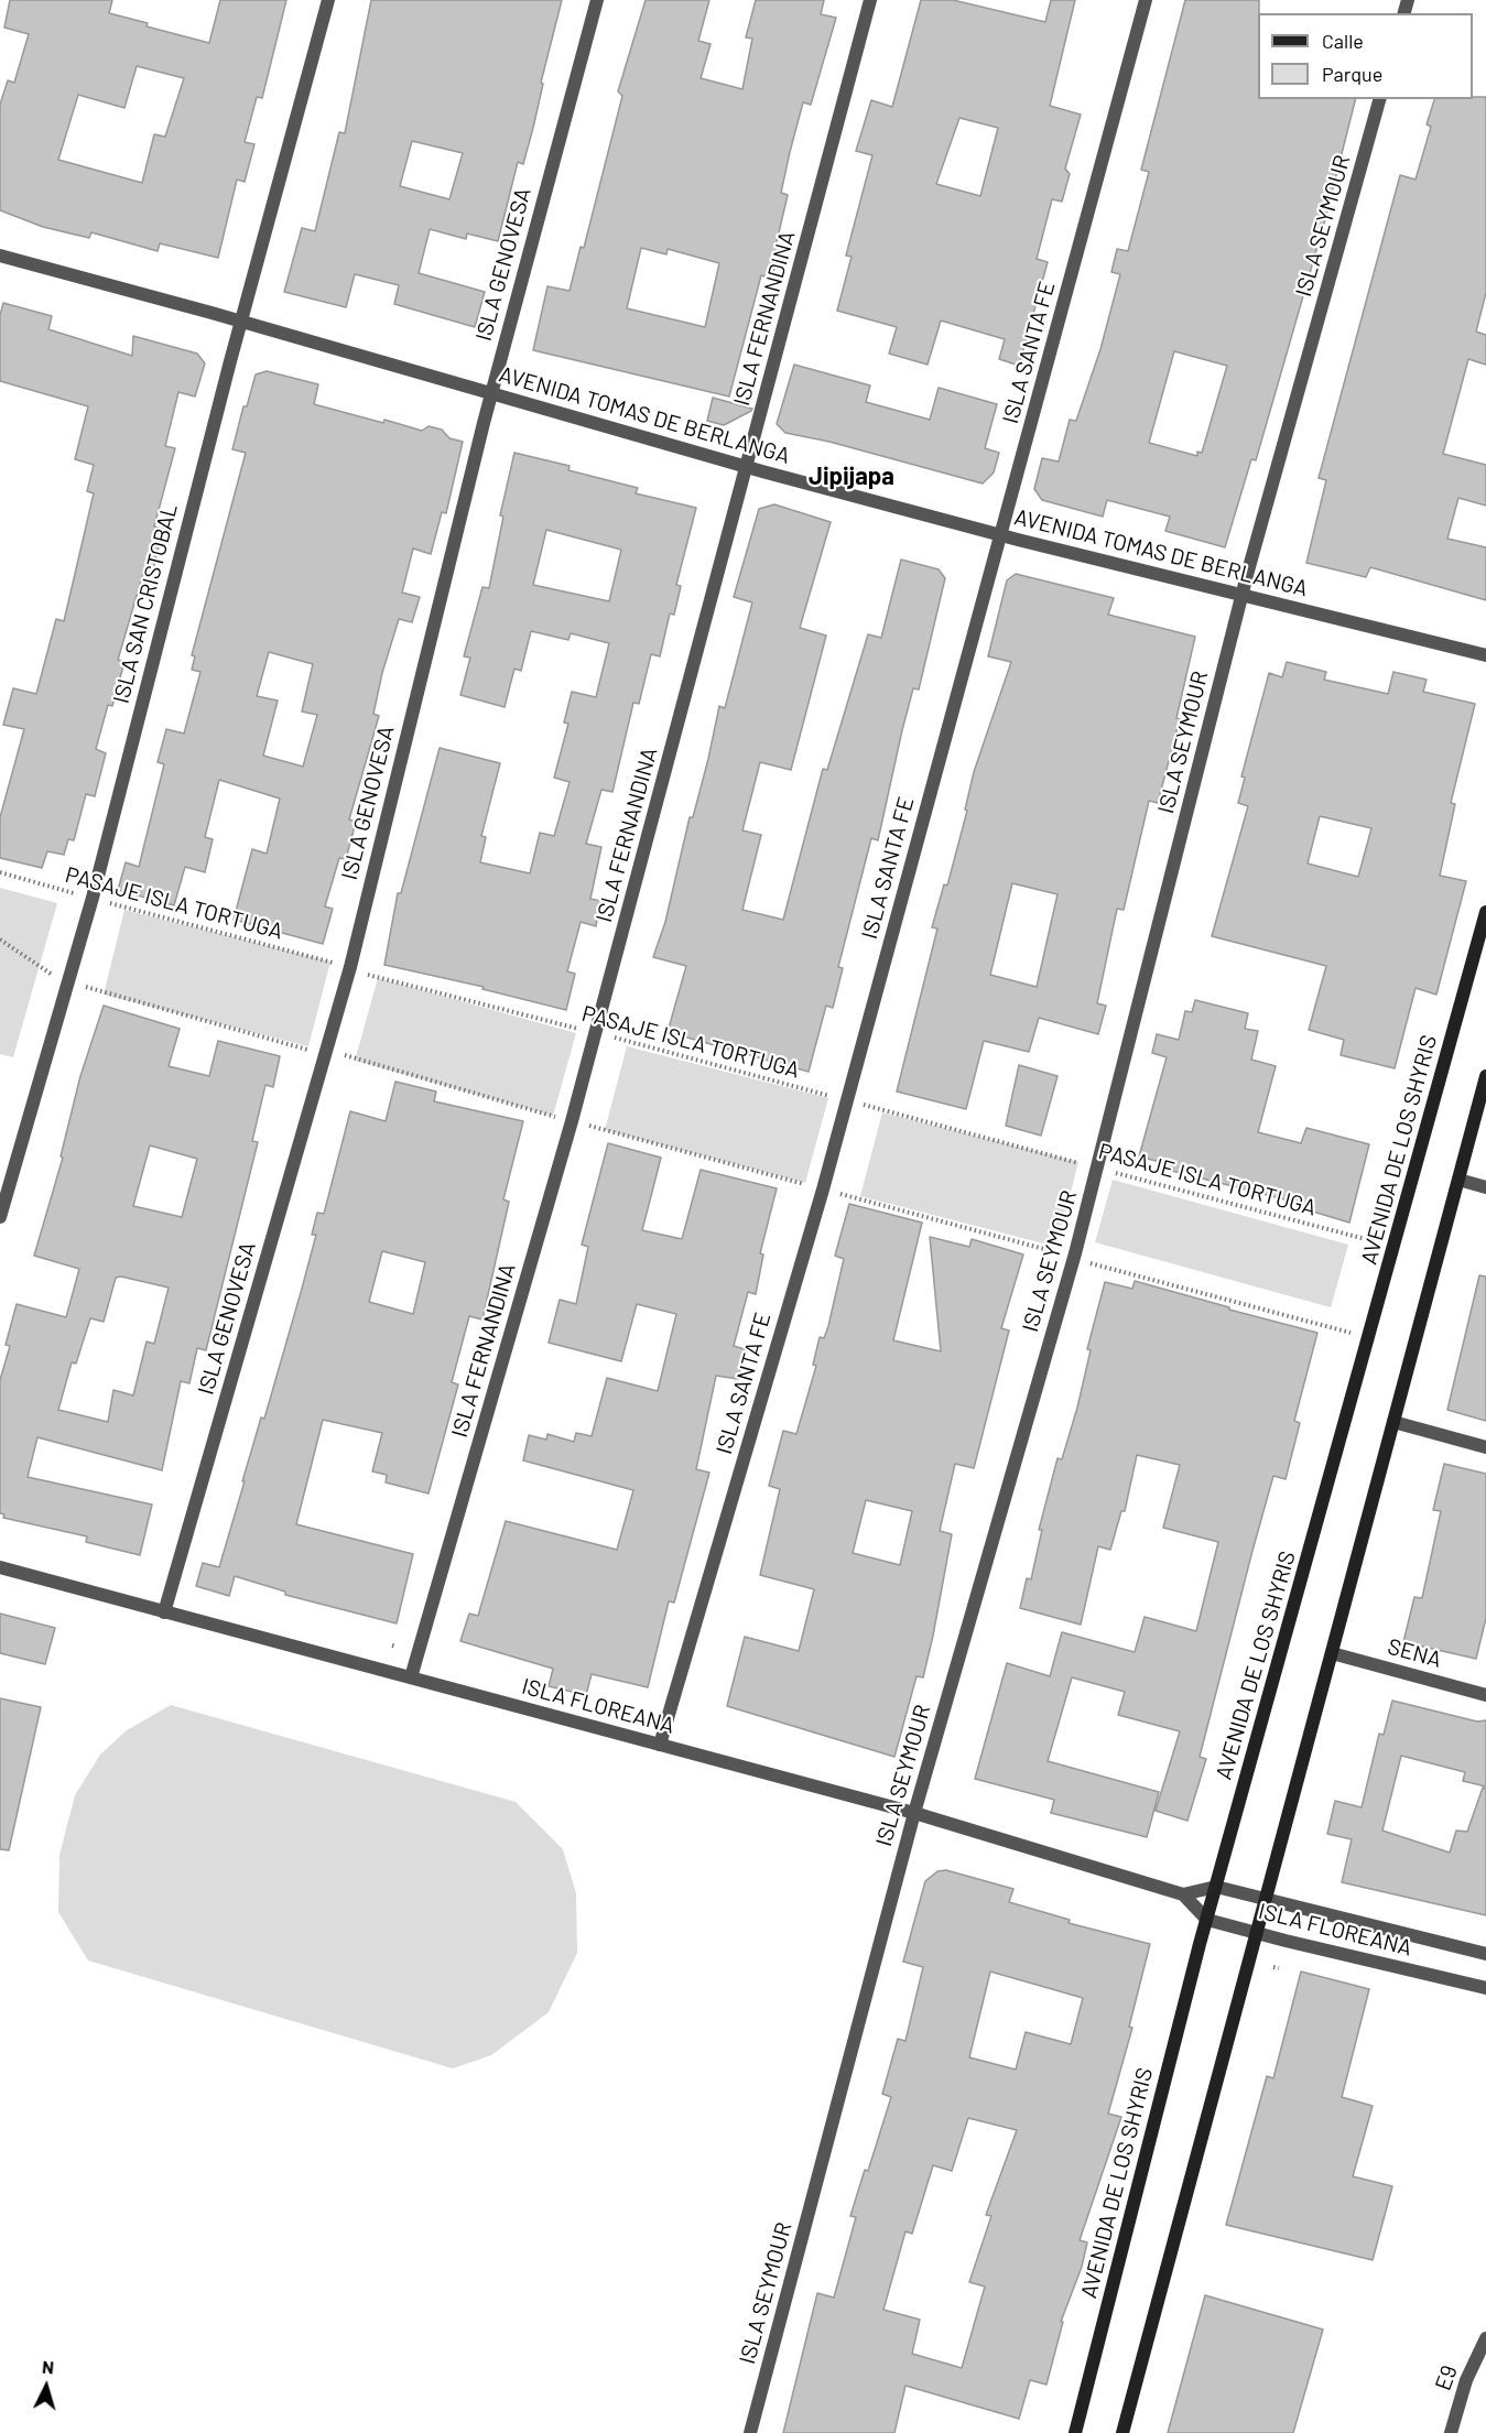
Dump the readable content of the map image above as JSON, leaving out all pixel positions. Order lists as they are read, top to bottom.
{
  "streets": {
    "main road": ["AVENIDA DE LOS SHYRIS"],
    "street": [
      "ISLA SEYMOUR",
      "ISLA GENOVESA",
      "ISLA FERNANDINA",
      "ISLA SANTA FE",
      "AVENIDA TOMAS DE BERLANGA",
      "ISLA SAN CRISTOBAL",
      "SENA",
      "ISLA FLOREANA",
      "E9"
    ],
    "path": ["PASAJE ISLA TORTUGA"]
  },
  "crossings": [
    ["ISLA SEYMOUR", "AVENIDA TOMAS DE BERLANGA"],
    ["ISLA SEYMOUR", "PASAJE ISLA TORTUGA"],
    ["ISLA SEYMOUR", "ISLA FLOREANA"],
    ["ISLA GENOVESA", "AVENIDA TOMAS DE BERLANGA"],
    ["ISLA GENOVESA", "PASAJE ISLA TORTUGA"],
    ["ISLA GENOVESA", "ISLA FLOREANA"],
    ["ISLA FERNANDINA", "AVENIDA TOMAS DE BERLANGA"],
    ["ISLA FERNANDINA", "PASAJE ISLA TORTUGA"],
    ["ISLA FERNANDINA", "ISLA FLOREANA"],
    ["ISLA SANTA FE", "AVENIDA TOMAS DE BERLANGA"],
    ["ISLA SANTA FE", "PASAJE ISLA TORTUGA"],
    ["ISLA SANTA FE", "ISLA FLOREANA"],
    ["AVENIDA TOMAS DE BERLANGA", "ISLA SAN CRISTOBAL"],
    ["ISLA SAN CRISTOBAL", "PASAJE ISLA TORTUGA"],
    ["AVENIDA DE LOS SHYRIS", "ISLA FLOREANA"]
  ],
  "districts": ["Jipijapa"],
  "legend": ["Calle", "Parque"],
  "north": "top"
}
